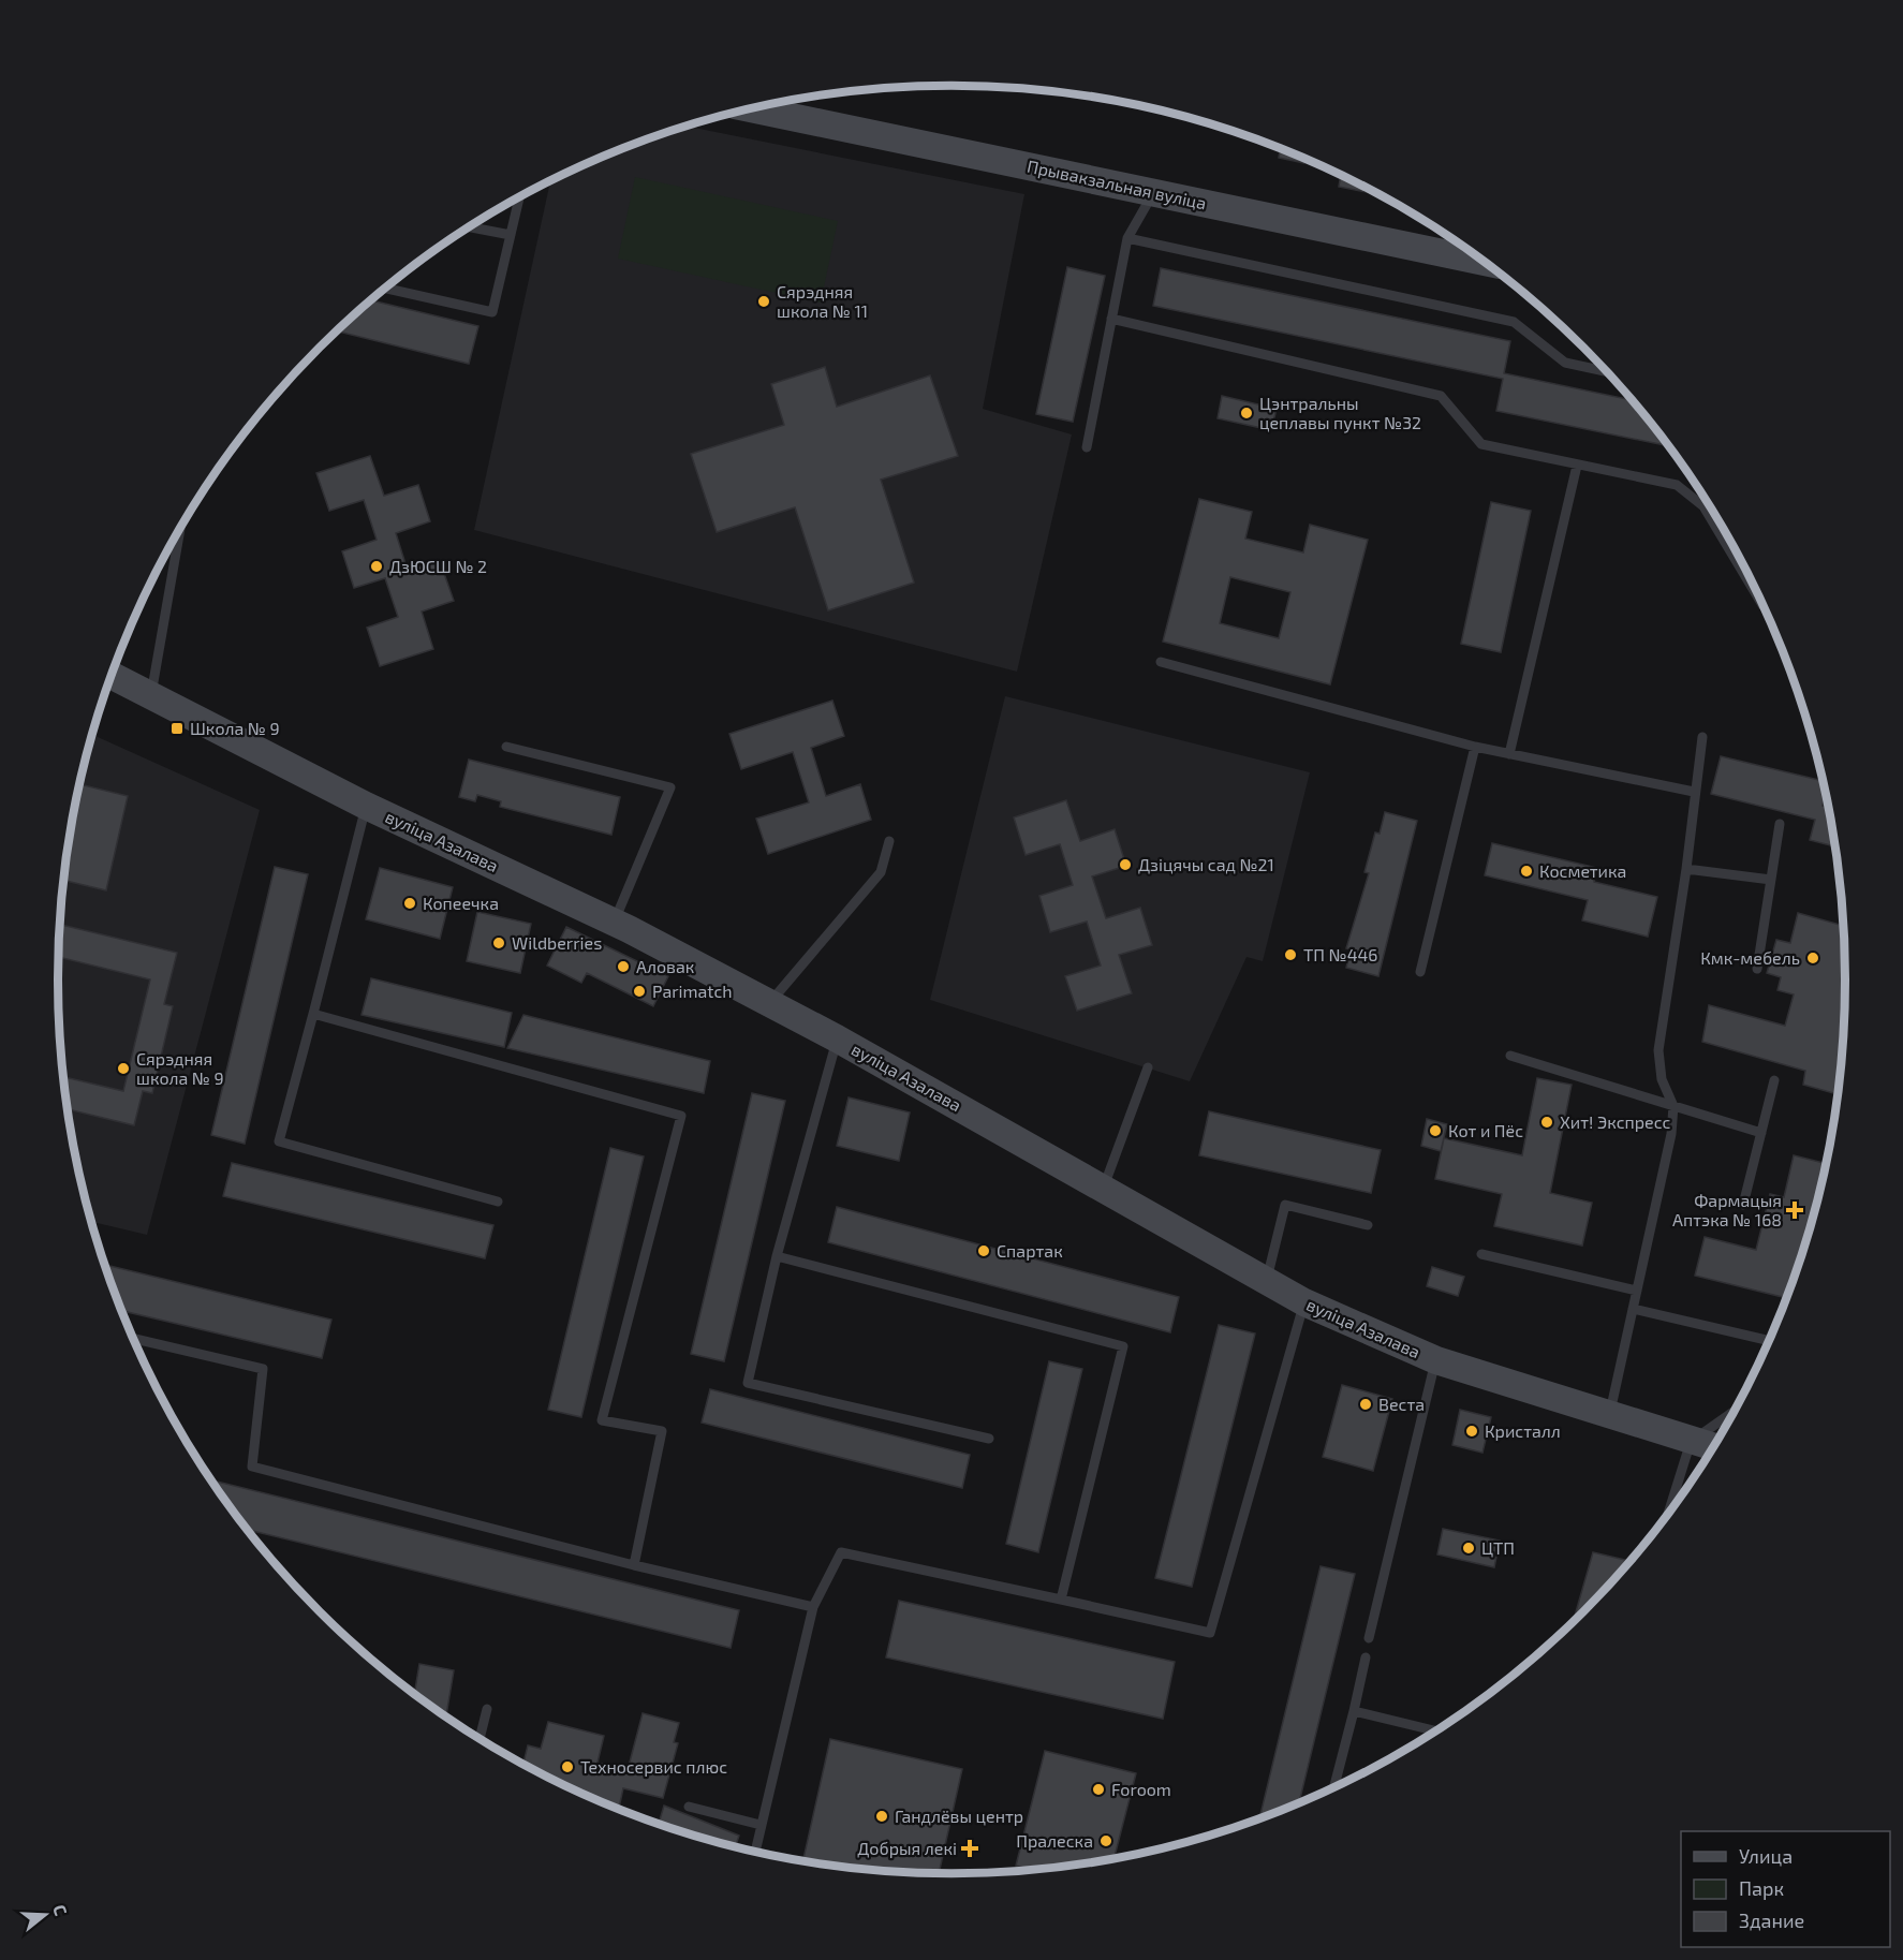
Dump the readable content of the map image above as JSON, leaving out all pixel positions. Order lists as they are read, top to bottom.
{
  "streets": {
    "street": ["Прывакзальная вуліца", "вуліца Азалава"]
  },
  "places": {
    "other": [
      "Сярэдняя школа № 11",
      "Цэнтральны цеплавы пункт №32",
      "ДзЮСШ № 2",
      "Дзіцячы сад №21",
      "Косметика",
      "Копеечка",
      "Wildberries",
      "ТП №446",
      "Кмк-мебель",
      "Аловак",
      "Parimatch",
      "Сярэдняя школа № 9",
      "Хит! Экспресс",
      "Кот и Пёс",
      "Спартак",
      "Веста",
      "Кристалл",
      "ЦТП",
      "Техносервис плюс",
      "Foroom",
      "Гандлёвы центр",
      "Пралеска"
    ],
    "transit": ["Школа № 9"],
    "health": ["Фармацыя Аптэка № 168", "Добрыя лекі"]
  },
  "legend": ["Улица", "Парк", "Здание"],
  "north": "right"
}
